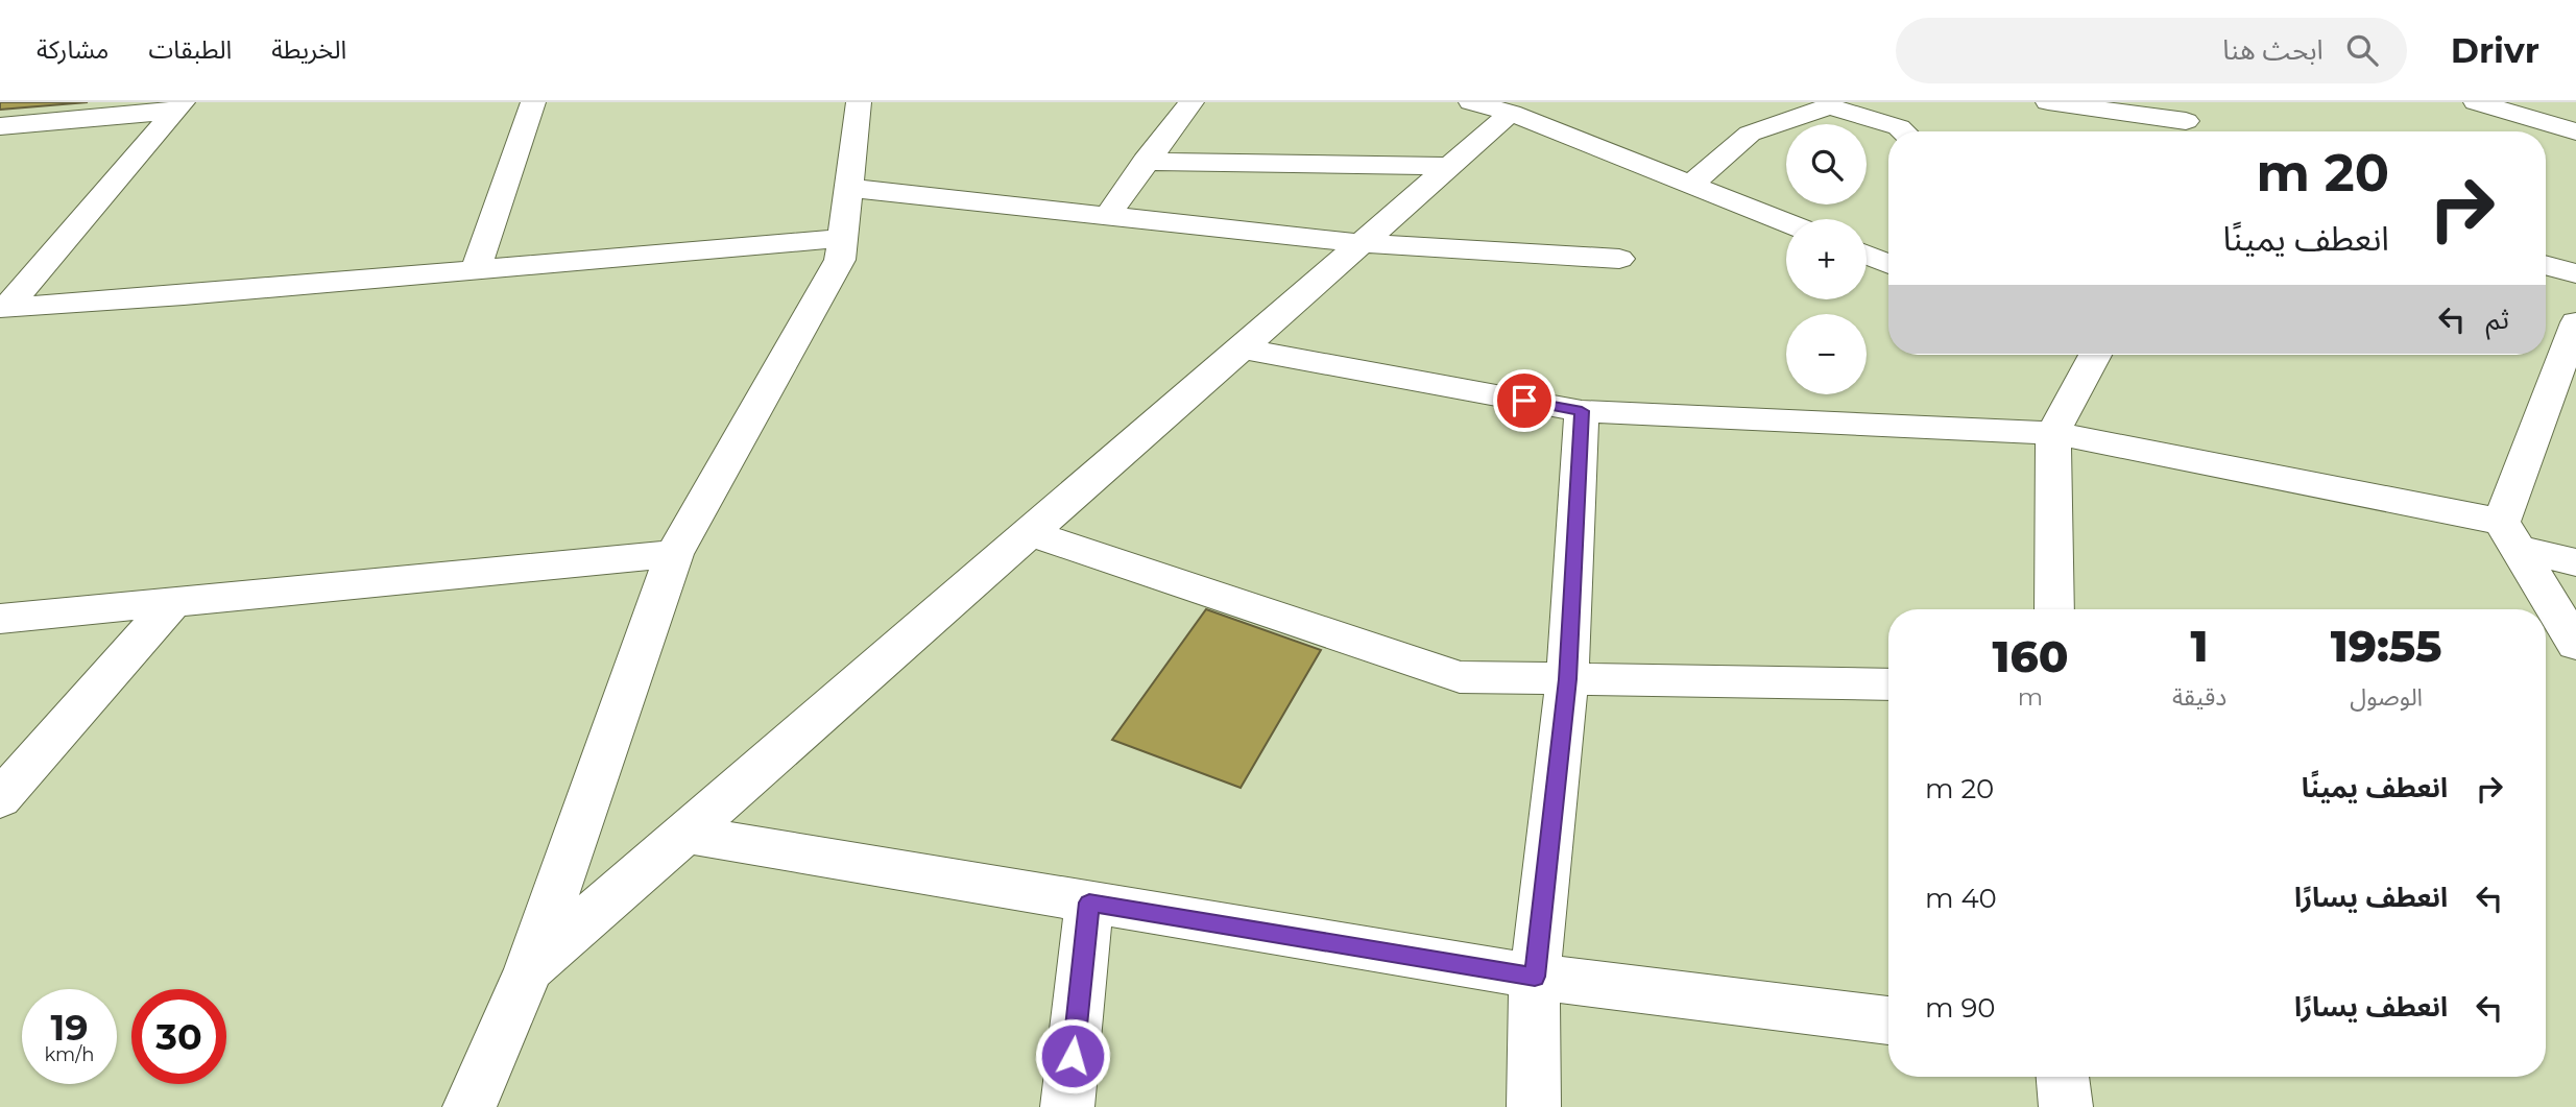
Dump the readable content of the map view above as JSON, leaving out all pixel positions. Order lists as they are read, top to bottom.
{
  "page": {
    "header": "Drivr",
    "search": "ابحث هنا",
    "nav": ["الخريطة", "الطبقات", "مشاركة"],
    "map_buttons": ["+", "−"],
    "turn": ["20 m", "انعطف يمينًا"],
    "then": "ثم",
    "eta": [
      "19:55",
      "الوصول",
      "1",
      "دقيقة",
      "160",
      "m"
    ],
    "list": [
      {
        "name": "انعطف يمينًا",
        "value": "20 m"
      },
      {
        "name": "انعطف يسارًا",
        "value": "40 m"
      },
      {
        "name": "انعطف يسارًا",
        "value": "90 m"
      }
    ],
    "speed": "19 km/h",
    "limit": "30"
  }
}
